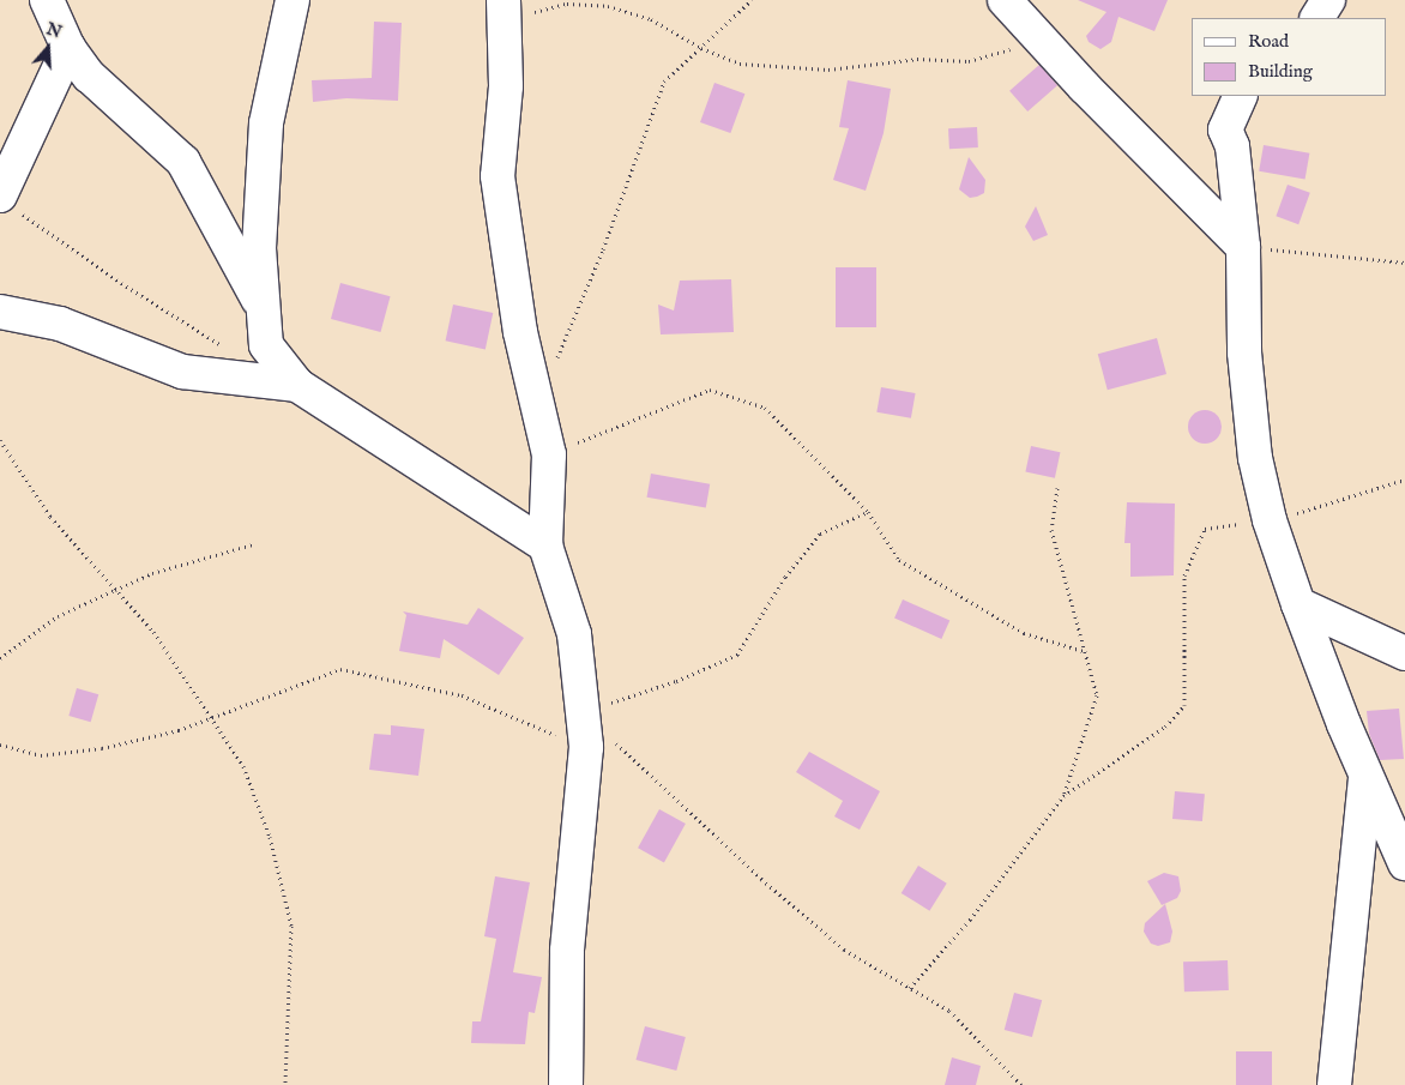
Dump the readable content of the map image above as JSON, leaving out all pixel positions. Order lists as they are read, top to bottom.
{
  "legend": ["Road", "Building"],
  "north": "top"
}
